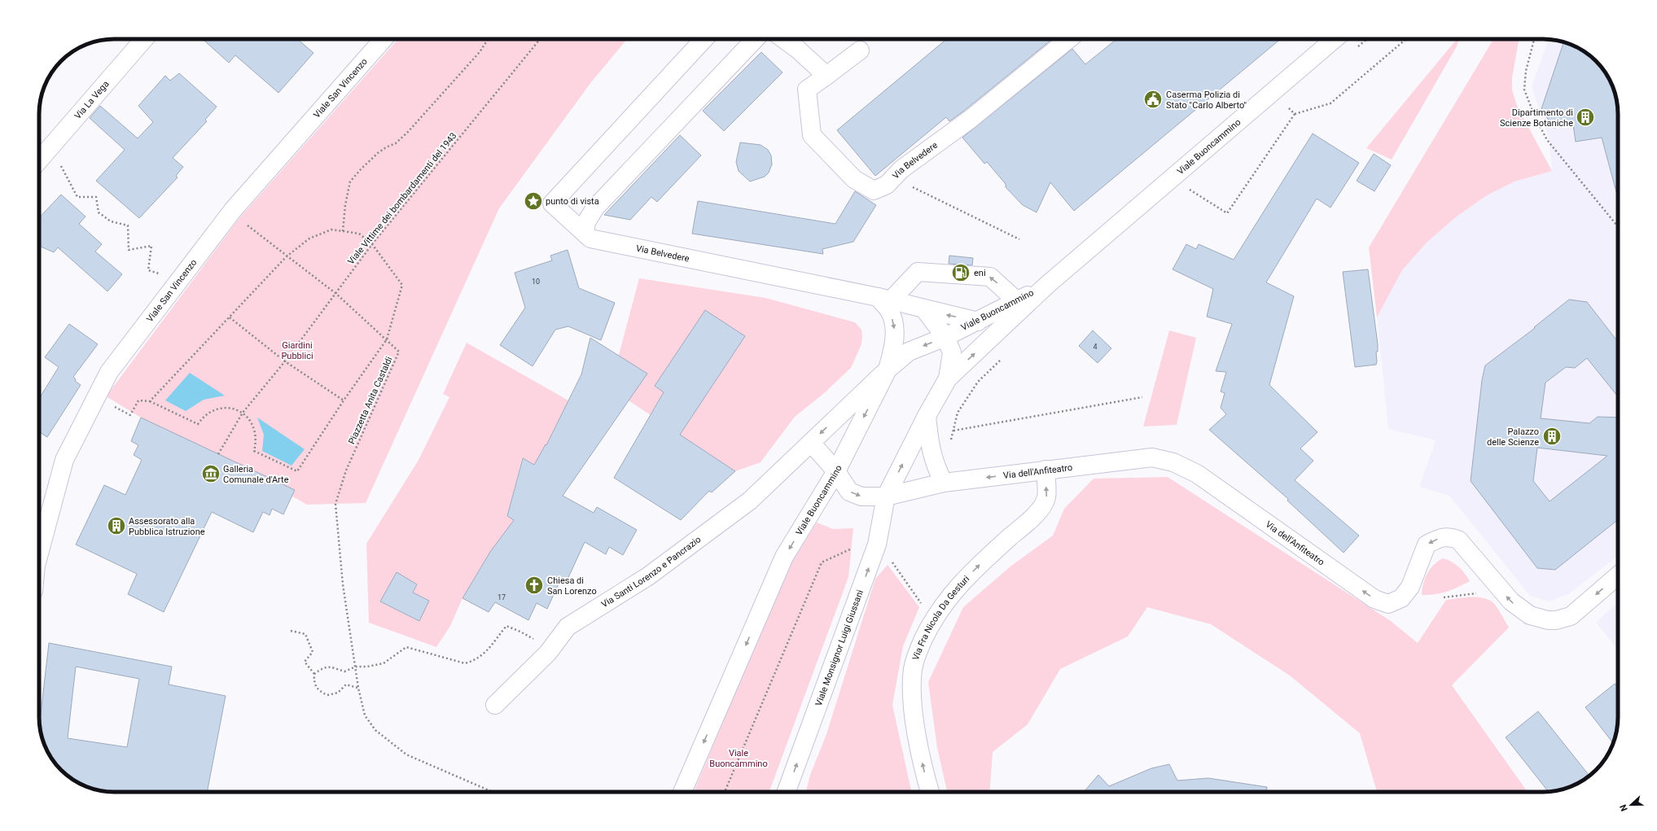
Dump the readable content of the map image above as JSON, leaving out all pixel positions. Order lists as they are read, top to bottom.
{
  "streets": {
    "street": [
      "Viale San Vincenzo",
      "Via La Vega",
      "Viale Buoncammino",
      "Via Belvedere",
      "Via dell'Anfiteatro",
      "Via Santi Lorenzo e Pancrazio",
      "Via Fra Nicola Da Gesturi",
      "Viale Monsignor Luigi Giussani"
    ],
    "path": ["Viale Vittime dei bombardamenti del 1943", "Piazzetta Anita Castaldi"]
  },
  "crossings": [
    ["Viale Buoncammino", "Via Belvedere"],
    ["Viale Buoncammino", "Via dell'Anfiteatro"],
    ["Viale Buoncammino", "Via Santi Lorenzo e Pancrazio"],
    ["Viale Buoncammino", "Viale Monsignor Luigi Giussani"],
    ["Via dell'Anfiteatro", "Via Fra Nicola Da Gesturi"],
    ["Via dell'Anfiteatro", "Viale Monsignor Luigi Giussani"]
  ],
  "one_way": ["Via Fra Nicola Da Gesturi", "Viale Monsignor Luigi Giussani"],
  "parks": ["Giardini Pubblici", "Viale Buoncammino"],
  "places": {
    "public building": ["Caserma Polizia di Stato \"Carlo Alberto\""],
    "building": ["Dipartimento di Scienze Botaniche", "Palazzo delle Scienze", "Assessorato alla Pubblica Istruzione"],
    "place": ["punto di vista"],
    "fuel station": ["eni"],
    "museum": ["Galleria Comunale d'Arte"],
    "church": ["Chiesa di San Lorenzo"]
  },
  "house_numbers": ["10", "4", "17"],
  "north": "left"
}
